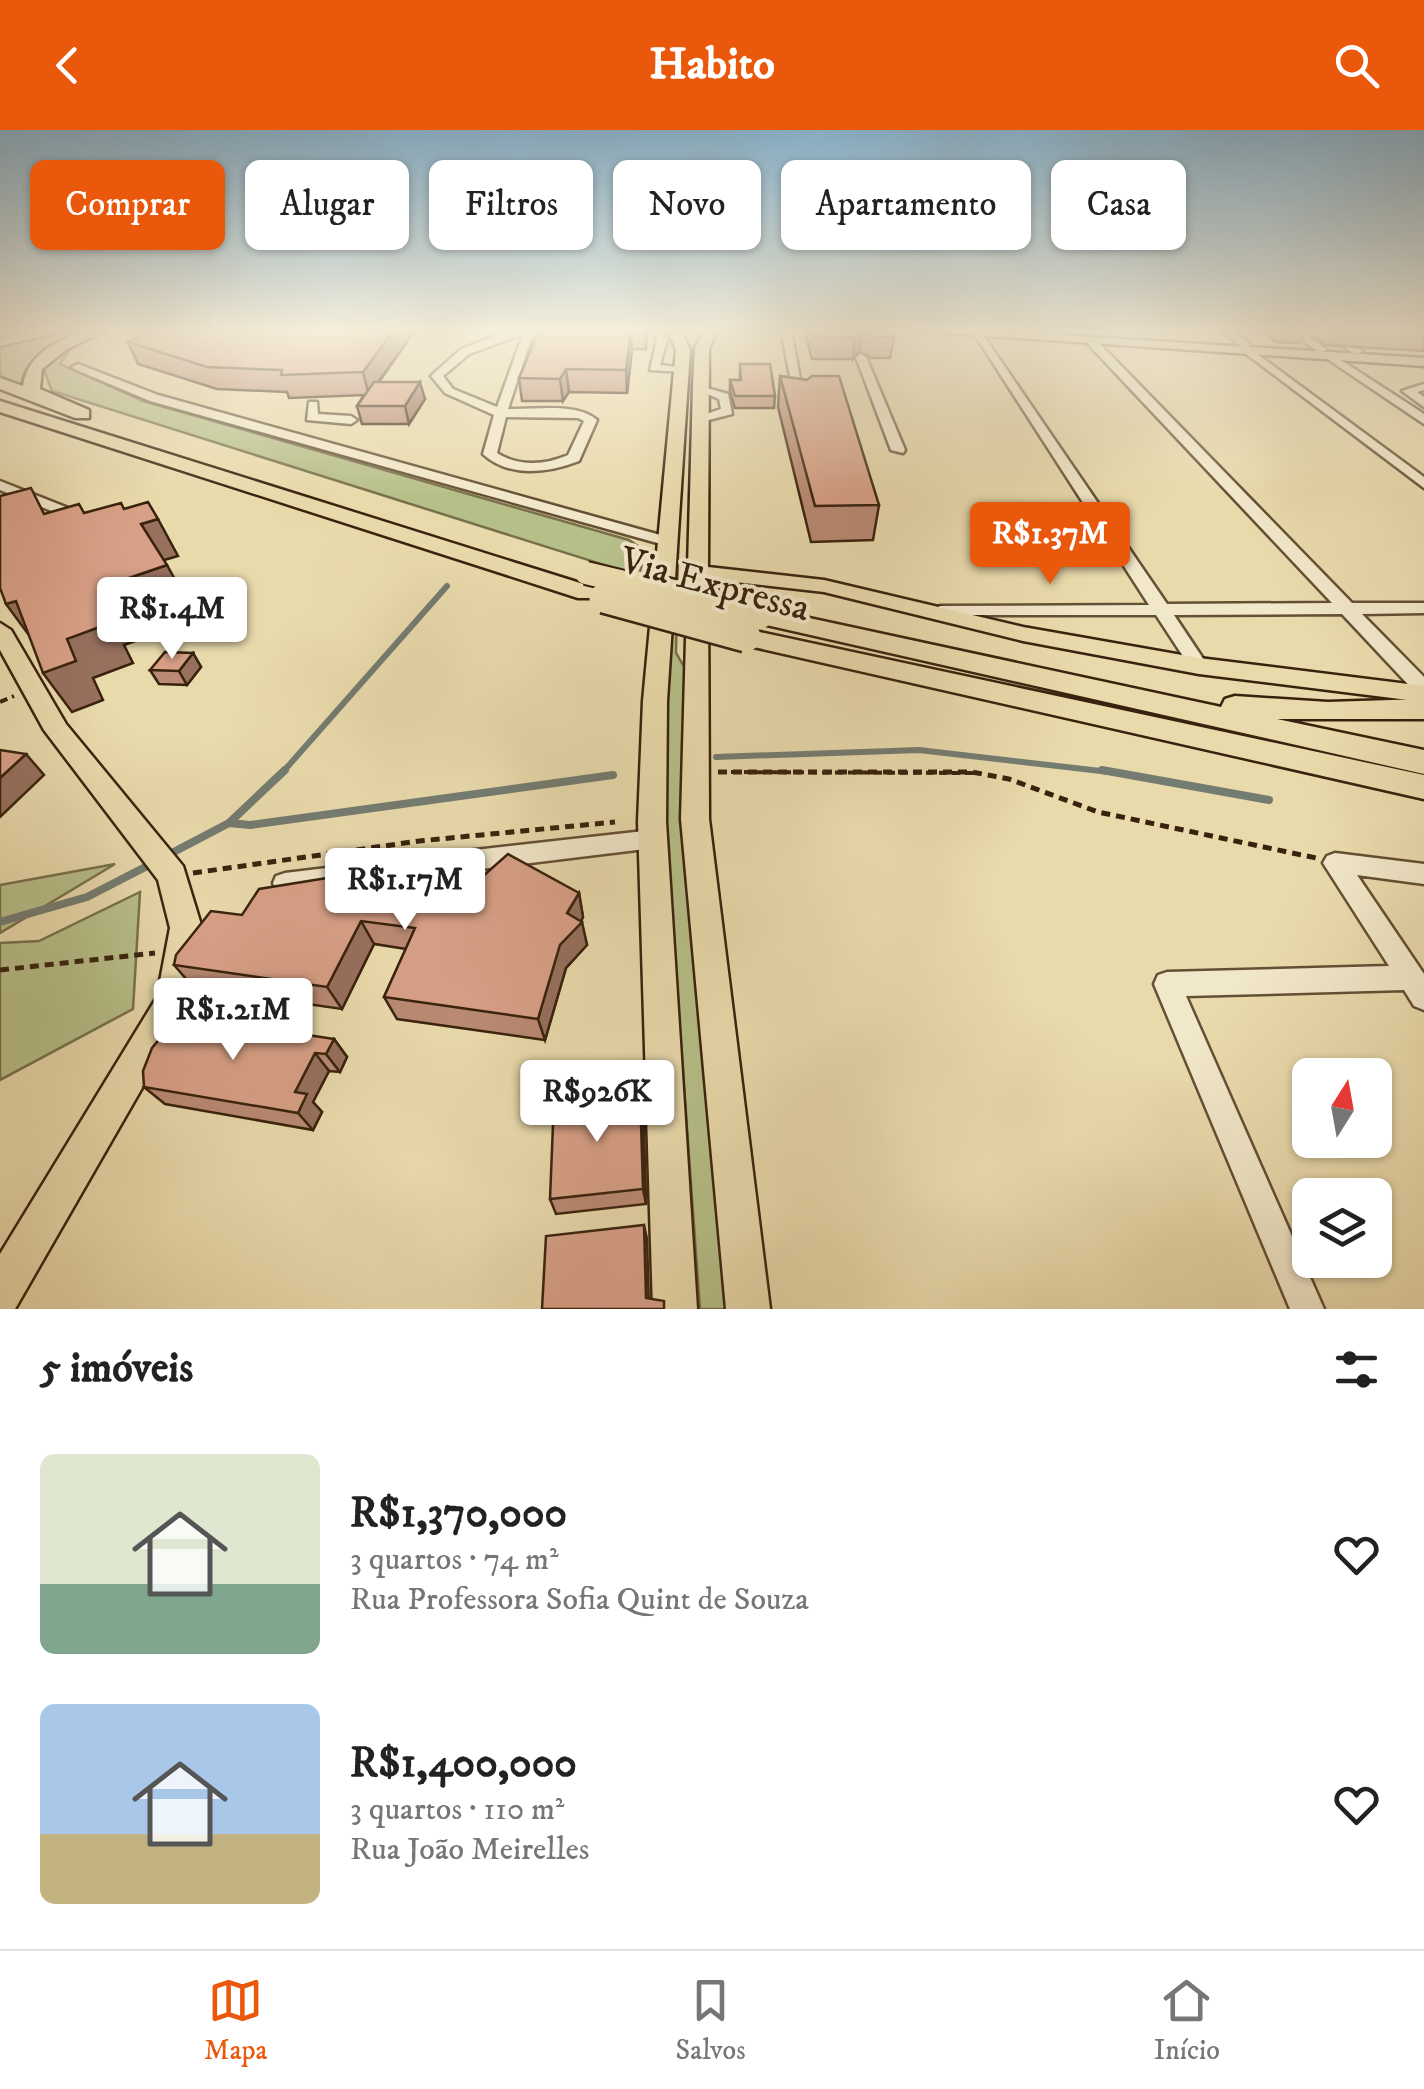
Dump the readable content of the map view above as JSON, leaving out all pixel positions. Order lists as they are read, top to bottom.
{
  "streets": {
    "highway": ["Via Expressa"]
  },
  "north": "top",
  "page": {
    "header": "Habito",
    "chip": [
      "Comprar",
      "Alugar",
      "Filtros",
      "Novo",
      "Apartamento",
      "Casa"
    ],
    "price": [
      "R$1.37M",
      "R$1.4M",
      "R$1.17M",
      "R$1.21M",
      "R$926K"
    ],
    "heading": "5 imóveis",
    "list": [
      {
        "name": "R$1,370,000",
        "note": "3 quartos · 74 m² · Rua Professora Sofia Quint de Souza"
      },
      {
        "name": "R$1,400,000",
        "note": "3 quartos · 110 m² · Rua João Meirelles"
      }
    ],
    "tabs": ["Mapa", "Salvos", "Início"]
  }
}
